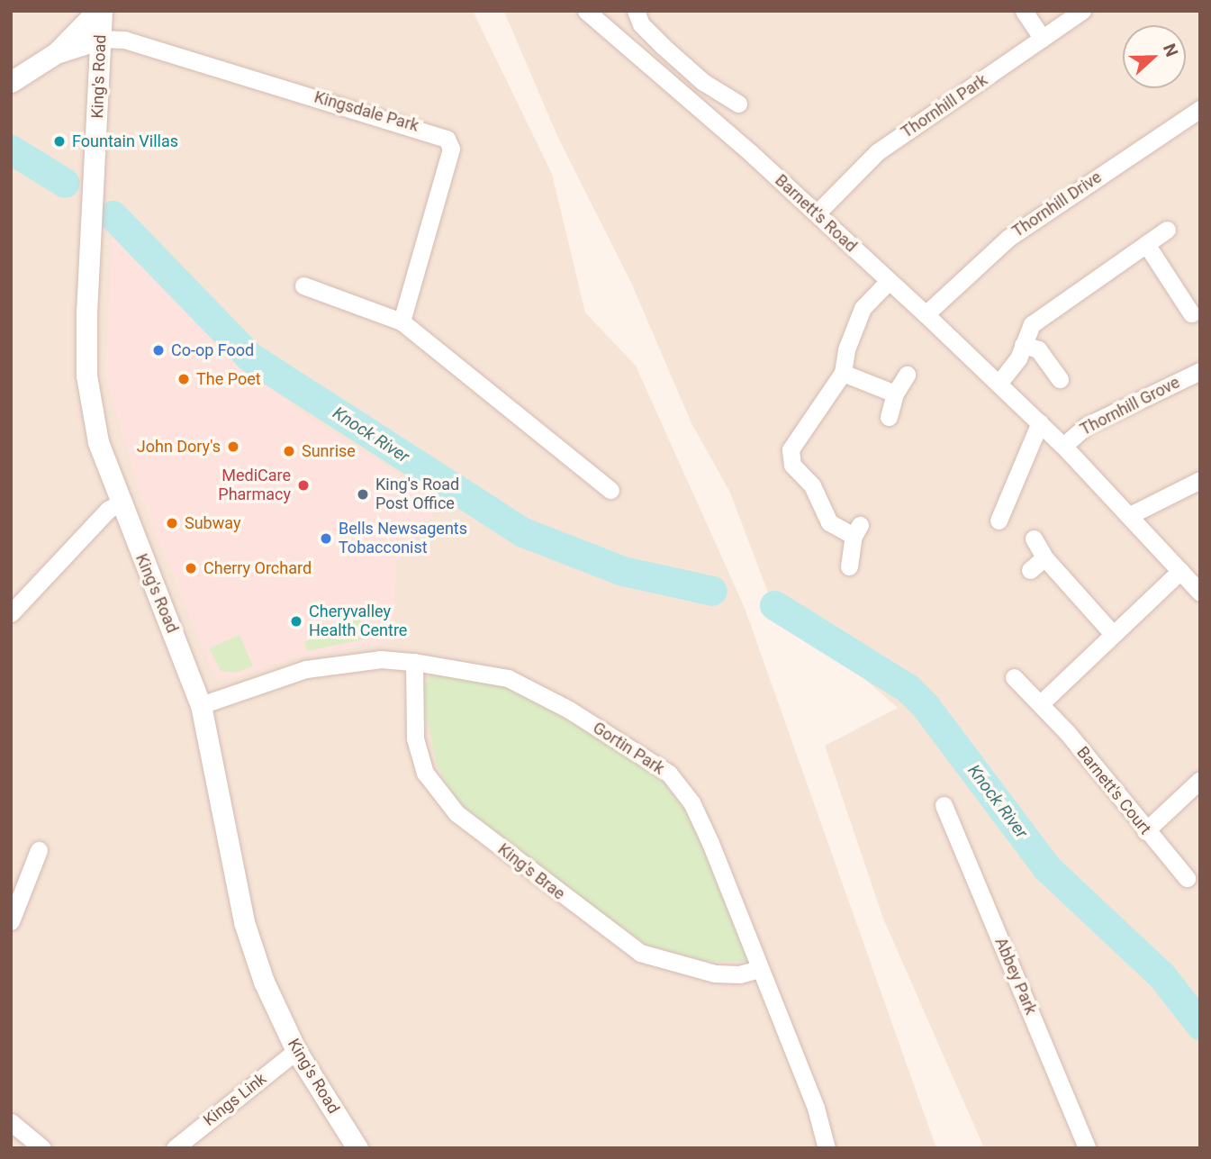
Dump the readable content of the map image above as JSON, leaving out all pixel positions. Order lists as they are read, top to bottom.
{
  "streets": {
    "street": [
      "King's Road",
      "Thornhill Park",
      "Kingsdale Park",
      "Thornhill Drive",
      "Barnett's Road",
      "Thornhill Grove",
      "Gortin Park",
      "Barnett's Court",
      "King's Brae",
      "Abbey Park",
      "Kings Link"
    ]
  },
  "crossings": [
    ["King's Road", "Kingsdale Park"],
    ["King's Road", "Gortin Park"],
    ["King's Road", "Kings Link"],
    ["Thornhill Park", "Barnett's Road"],
    ["Thornhill Drive", "Barnett's Road"],
    ["Barnett's Road", "Thornhill Grove"],
    ["Gortin Park", "King's Brae"]
  ],
  "water": ["Knock River"],
  "places": [
    "Fountain Villas",
    "Co-op Food",
    "The Poet",
    "John Dory's",
    "Sunrise",
    "MediCare Pharmacy",
    "King's Road Post Office",
    "Subway",
    "Bells Newsagents Tobacconist",
    "Cherry Orchard",
    "Cheryvalley Health Centre"
  ],
  "north": "right"
}
